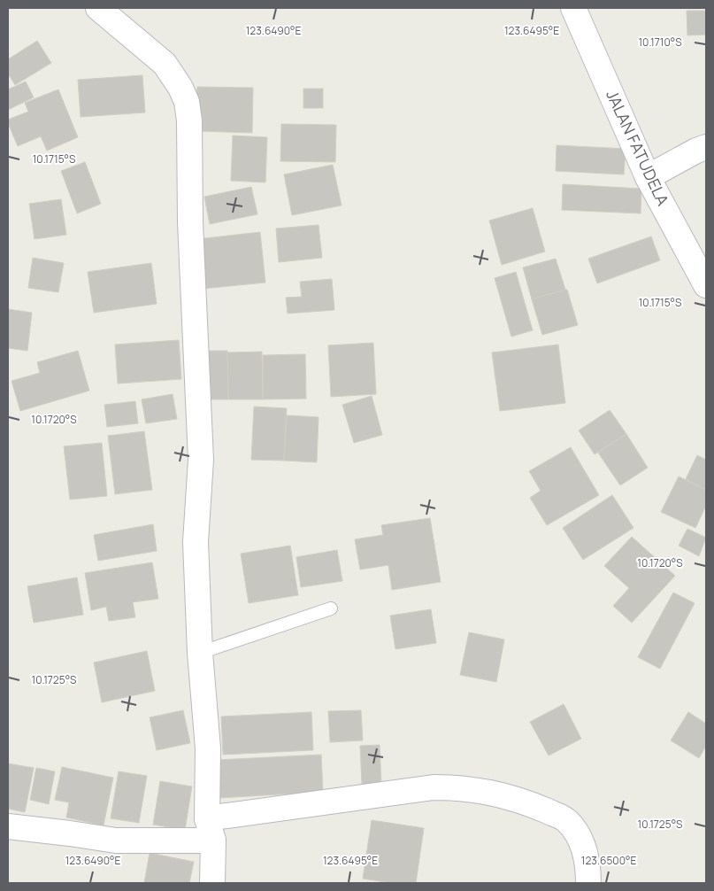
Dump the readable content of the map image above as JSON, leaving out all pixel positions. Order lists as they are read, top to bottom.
{
  "streets": {
    "street": ["JALAN FATUDELA"]
  },
  "coordinates": [
    "123.6490°E",
    "123.6495°E",
    "10.1710°S",
    "10.1715°S",
    "10.1720°S",
    "10.1725°S",
    "123.6500°E"
  ]
}
